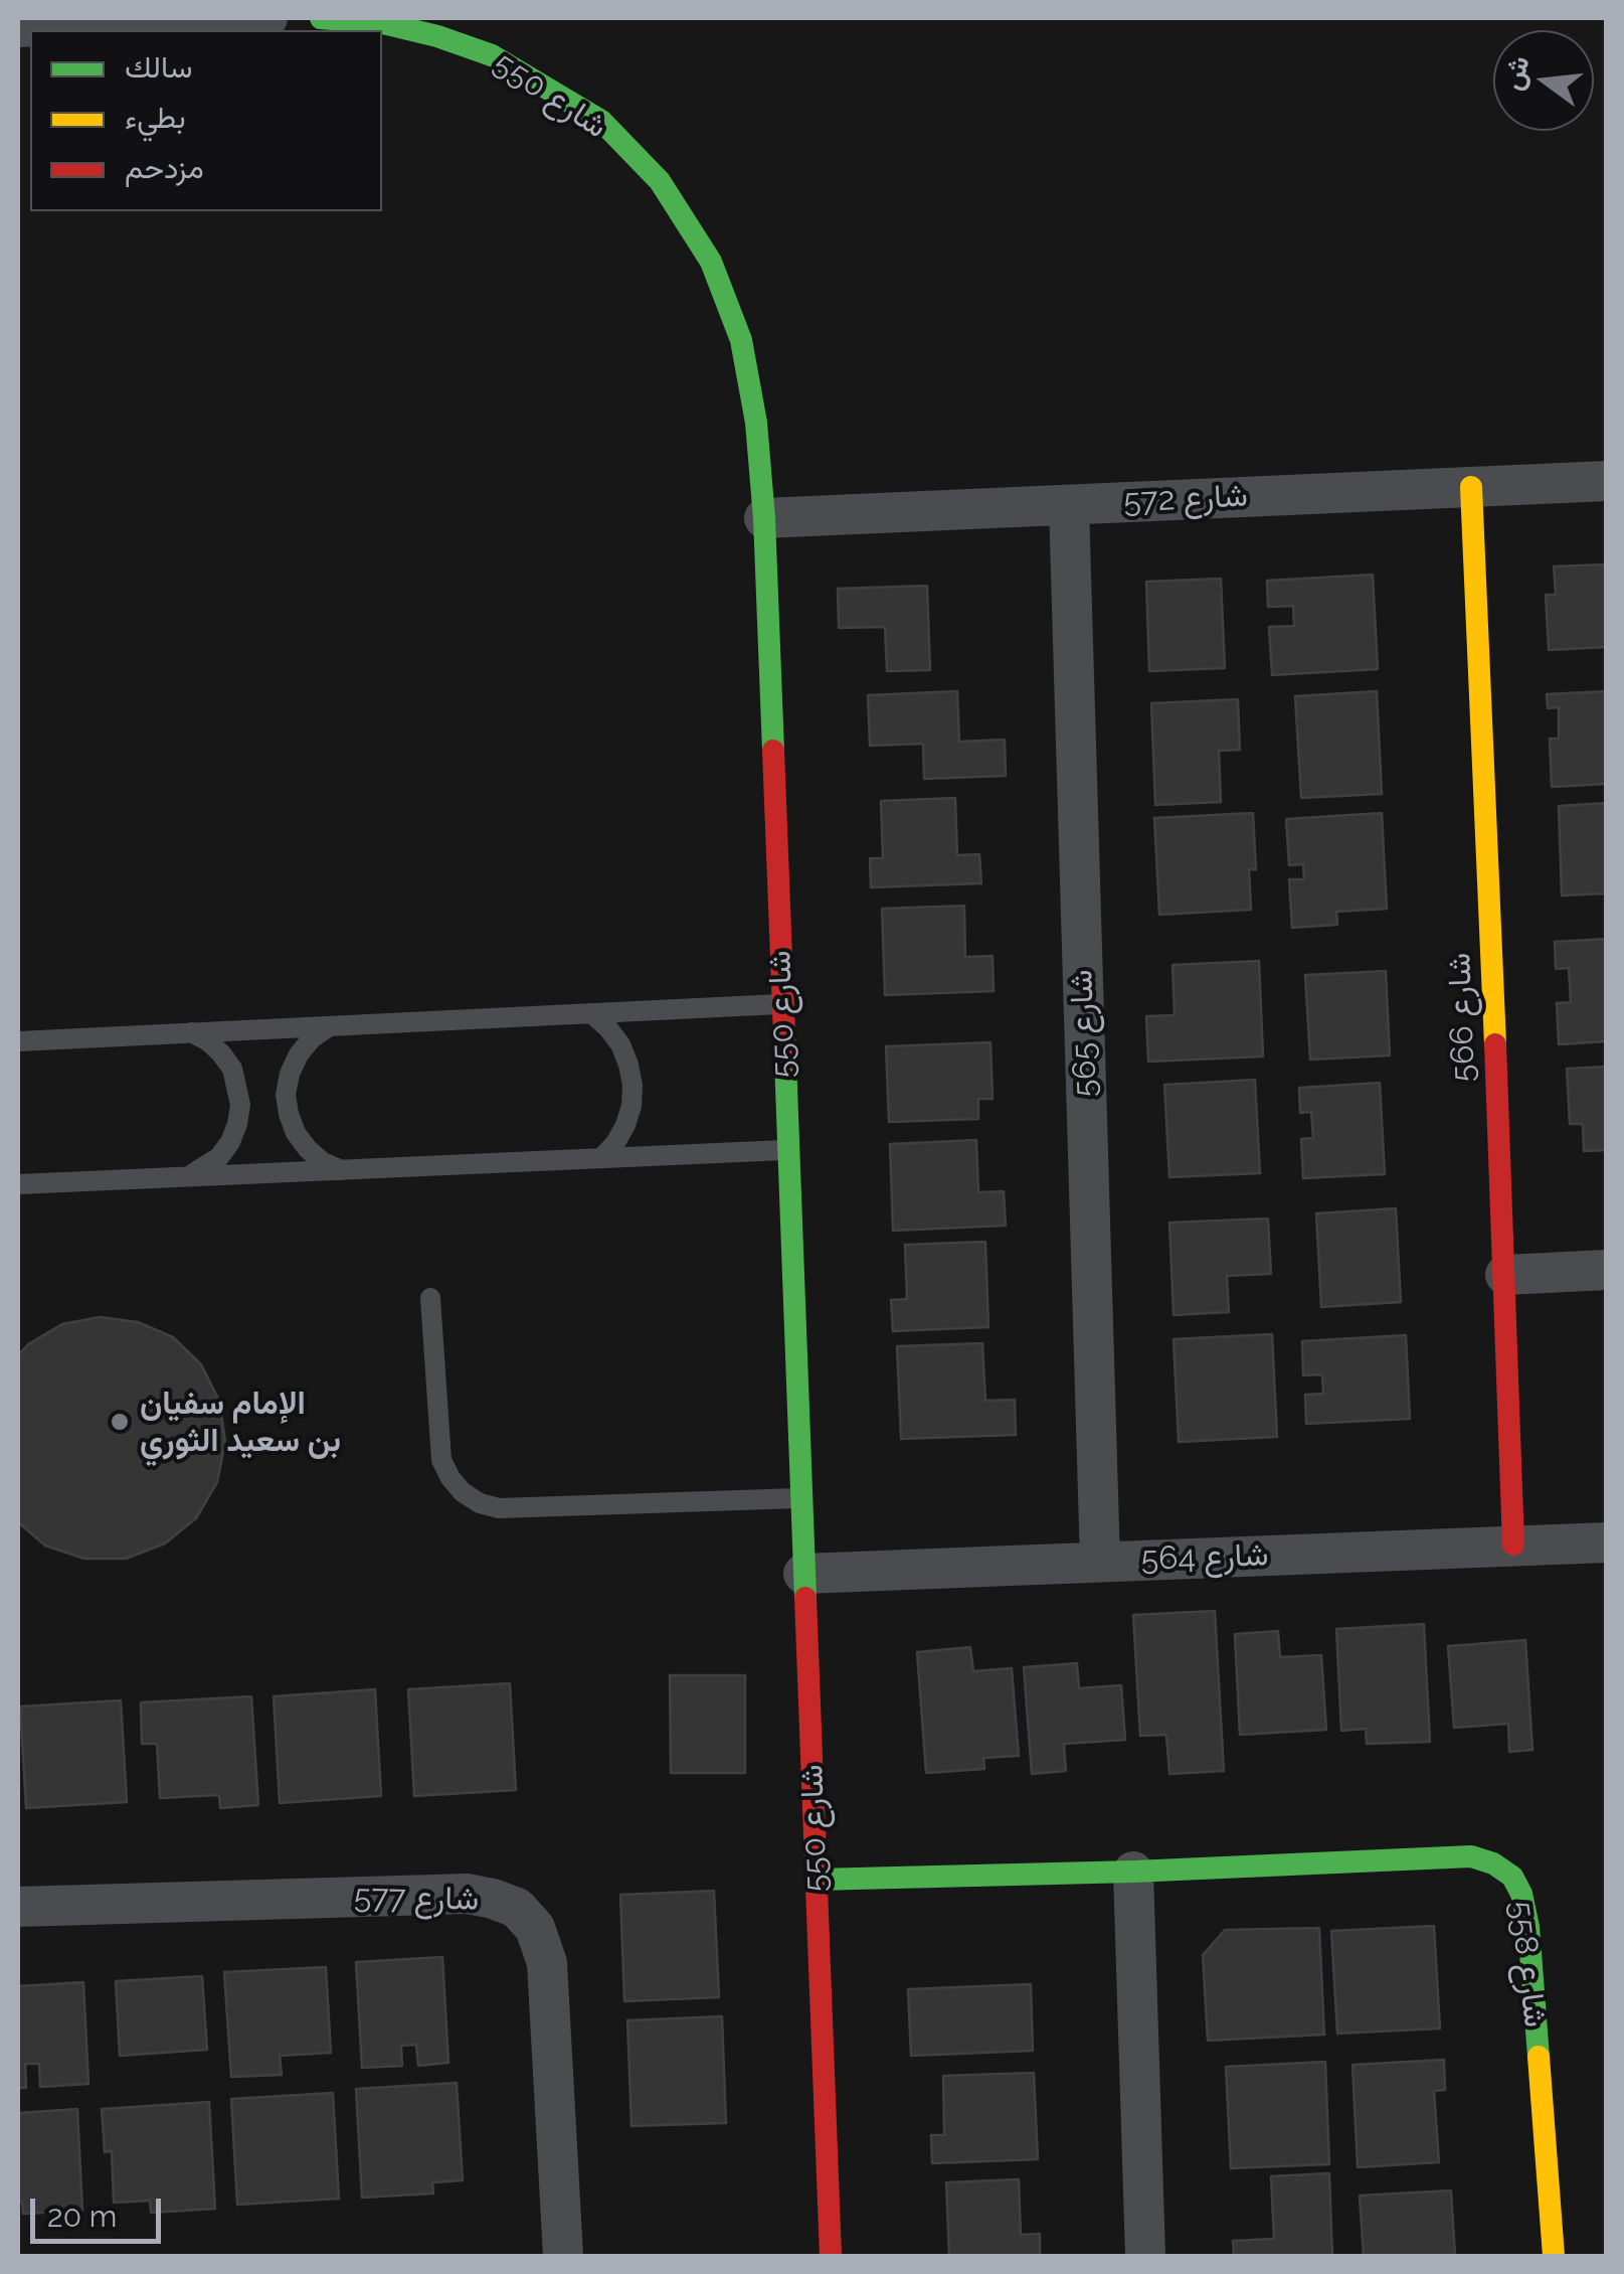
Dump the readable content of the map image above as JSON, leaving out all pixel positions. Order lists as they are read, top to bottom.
{
  "streets": {
    "street": [
      "شارع 550",
      "شارع 572",
      "شارع 566",
      "شارع 565",
      "شارع 564",
      "شارع 577",
      "شارع 558"
    ]
  },
  "crossings": [
    ["شارع 550", "شارع 572"],
    ["شارع 550", "شارع 564"],
    ["شارع 550", "شارع 558"],
    ["شارع 572", "شارع 566"],
    ["شارع 572", "شارع 565"],
    ["شارع 566", "شارع 564"],
    ["شارع 565", "شارع 564"]
  ],
  "places": ["الإمام سفيان بن سعيد الثوري"],
  "legend": ["سالك", "بطيء", "مزدحم"],
  "scale_bar": "20 m",
  "north": "left"
}
